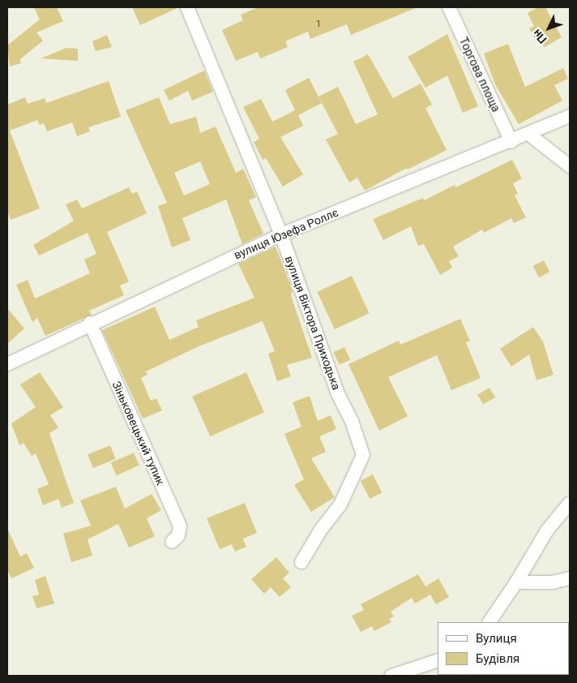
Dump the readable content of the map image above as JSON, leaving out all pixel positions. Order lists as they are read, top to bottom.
{
  "streets": {
    "street": [
      "Торгова площа",
      "вулиця Юзефа Роллє",
      "вулиця Віктора Приходька",
      "Зіньковецький тупик"
    ]
  },
  "crossings": [
    ["Торгова площа", "вулиця Юзефа Роллє"],
    ["вулиця Юзефа Роллє", "вулиця Віктора Приходька"],
    ["вулиця Юзефа Роллє", "Зіньковецький тупик"]
  ],
  "house_numbers": ["1"],
  "legend": ["Вулиця", "Будівля"],
  "north": "bottom left"
}
